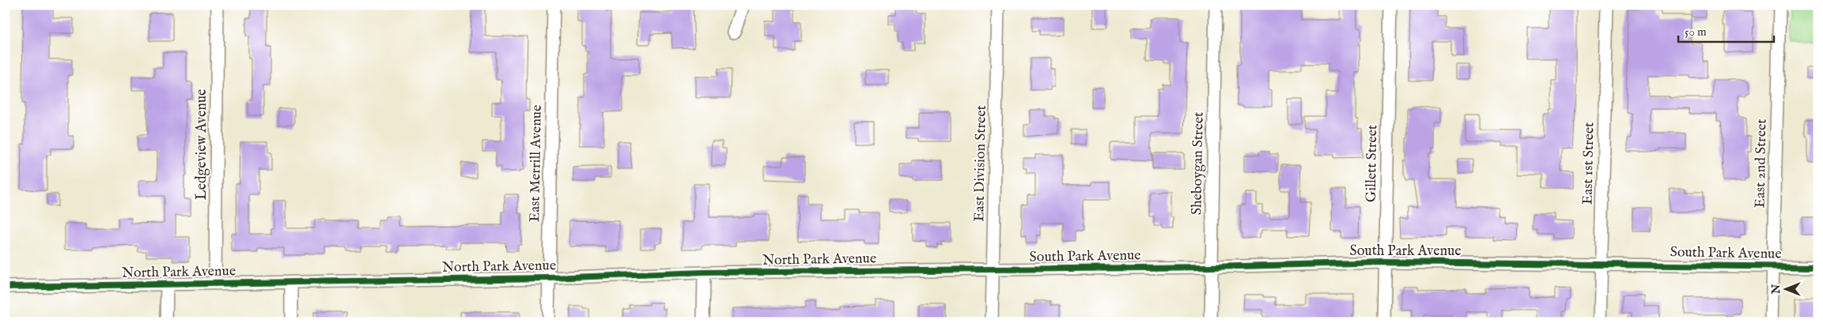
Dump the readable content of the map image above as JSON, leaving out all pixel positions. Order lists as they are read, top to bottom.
{
  "streets": {
    "street": [
      "Ledgeview Avenue",
      "East Merrill Avenue",
      "East Division Street",
      "Sheboygan Street",
      "Gillett Street",
      "East 1st Street",
      "East 2nd Street",
      "South Park Avenue",
      "North Park Avenue"
    ]
  },
  "crossings": [
    ["Ledgeview Avenue", "North Park Avenue"],
    ["East Merrill Avenue", "North Park Avenue"],
    ["East Division Street", "South Park Avenue"],
    ["East Division Street", "North Park Avenue"],
    ["Sheboygan Street", "South Park Avenue"],
    ["Gillett Street", "South Park Avenue"],
    ["East 1st Street", "South Park Avenue"],
    ["East 2nd Street", "South Park Avenue"],
    ["South Park Avenue", "North Park Avenue"]
  ],
  "scale_bar": "50 m",
  "north": "left"
}
